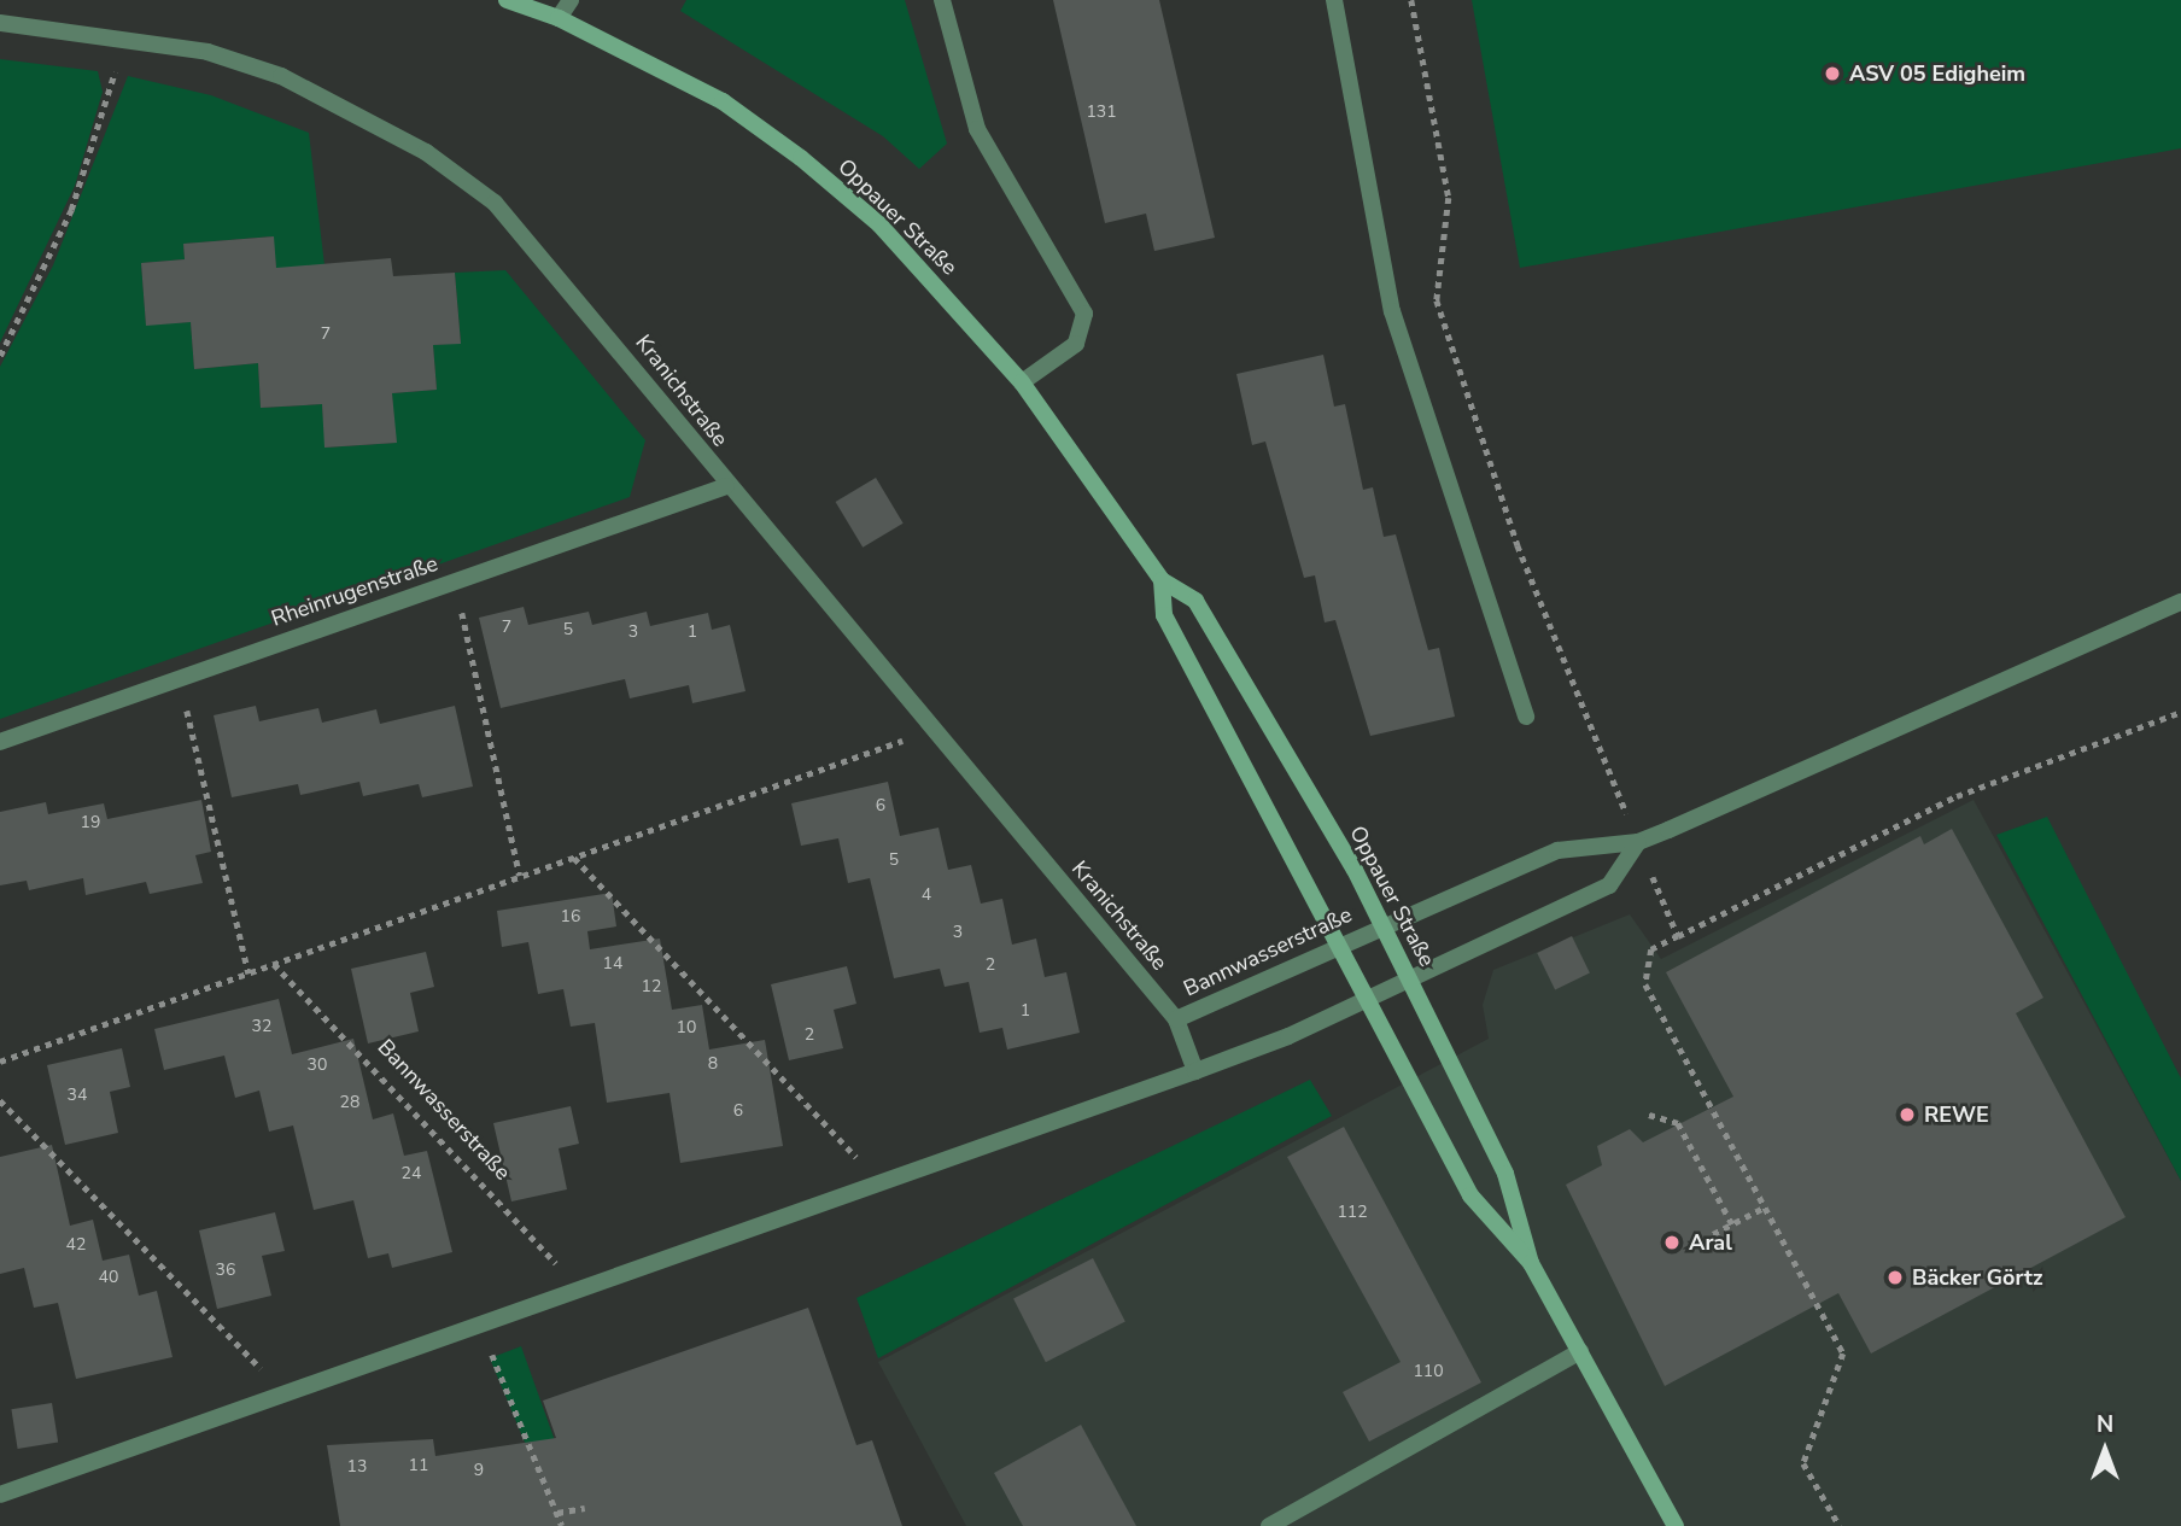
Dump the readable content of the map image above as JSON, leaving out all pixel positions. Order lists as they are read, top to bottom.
{
  "streets": {
    "street": [
      "Oppauer Straße",
      "Kranichstraße",
      "Rheinrugenstraße",
      "Bannwasserstraße"
    ]
  },
  "crossings": [
    ["Oppauer Straße", "Bannwasserstraße"],
    ["Kranichstraße", "Rheinrugenstraße"],
    ["Kranichstraße", "Bannwasserstraße"]
  ],
  "places": [
    "ASV 05 Edigheim",
    "REWE",
    "Aral",
    "Bäcker Görtz"
  ],
  "house_numbers": [
    "131",
    "7",
    "7",
    "5",
    "3",
    "1",
    "6",
    "19",
    "5",
    "4",
    "16",
    "3",
    "14",
    "2",
    "12",
    "1",
    "32",
    "10",
    "2",
    "8",
    "30",
    "34",
    "28",
    "6",
    "24",
    "112",
    "42",
    "36",
    "40",
    "110",
    "11",
    "13",
    "9"
  ],
  "north": "top"
}
